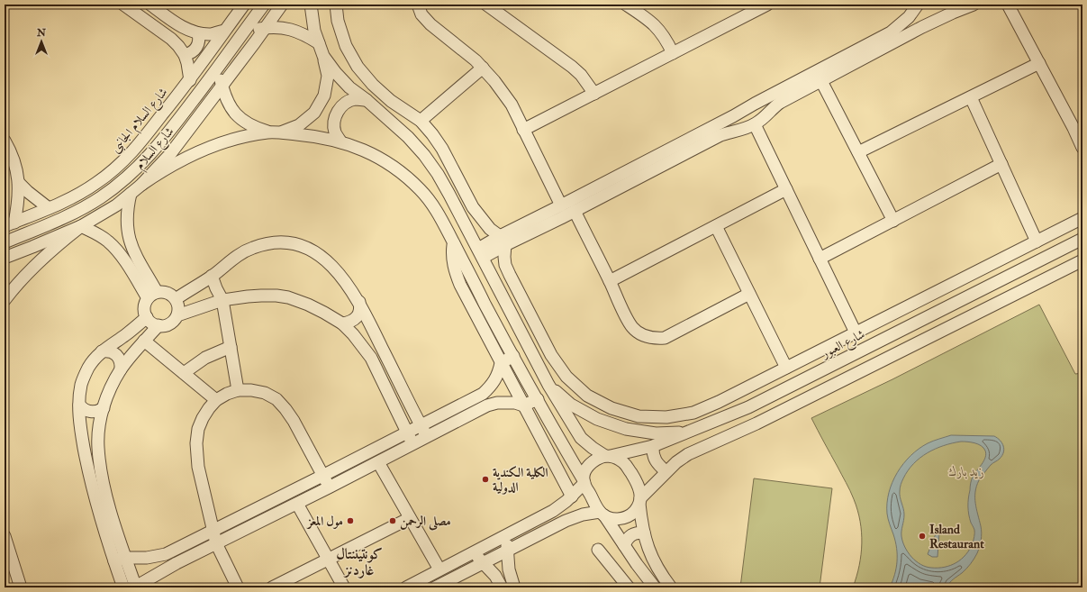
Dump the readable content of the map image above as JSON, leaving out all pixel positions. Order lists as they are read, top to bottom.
{
  "streets": {
    "street": ["شارع السلام الجانبى", "شارع السلام", "شارع العبور"]
  },
  "districts": ["كونتيننتال غاردنز"],
  "parks": ["زيد بارك"],
  "places": [
    "الكلية الكندية الدولية",
    "مول المعز",
    "مصلى الرحمن",
    "Island Restaurant"
  ],
  "north": "top"
}
